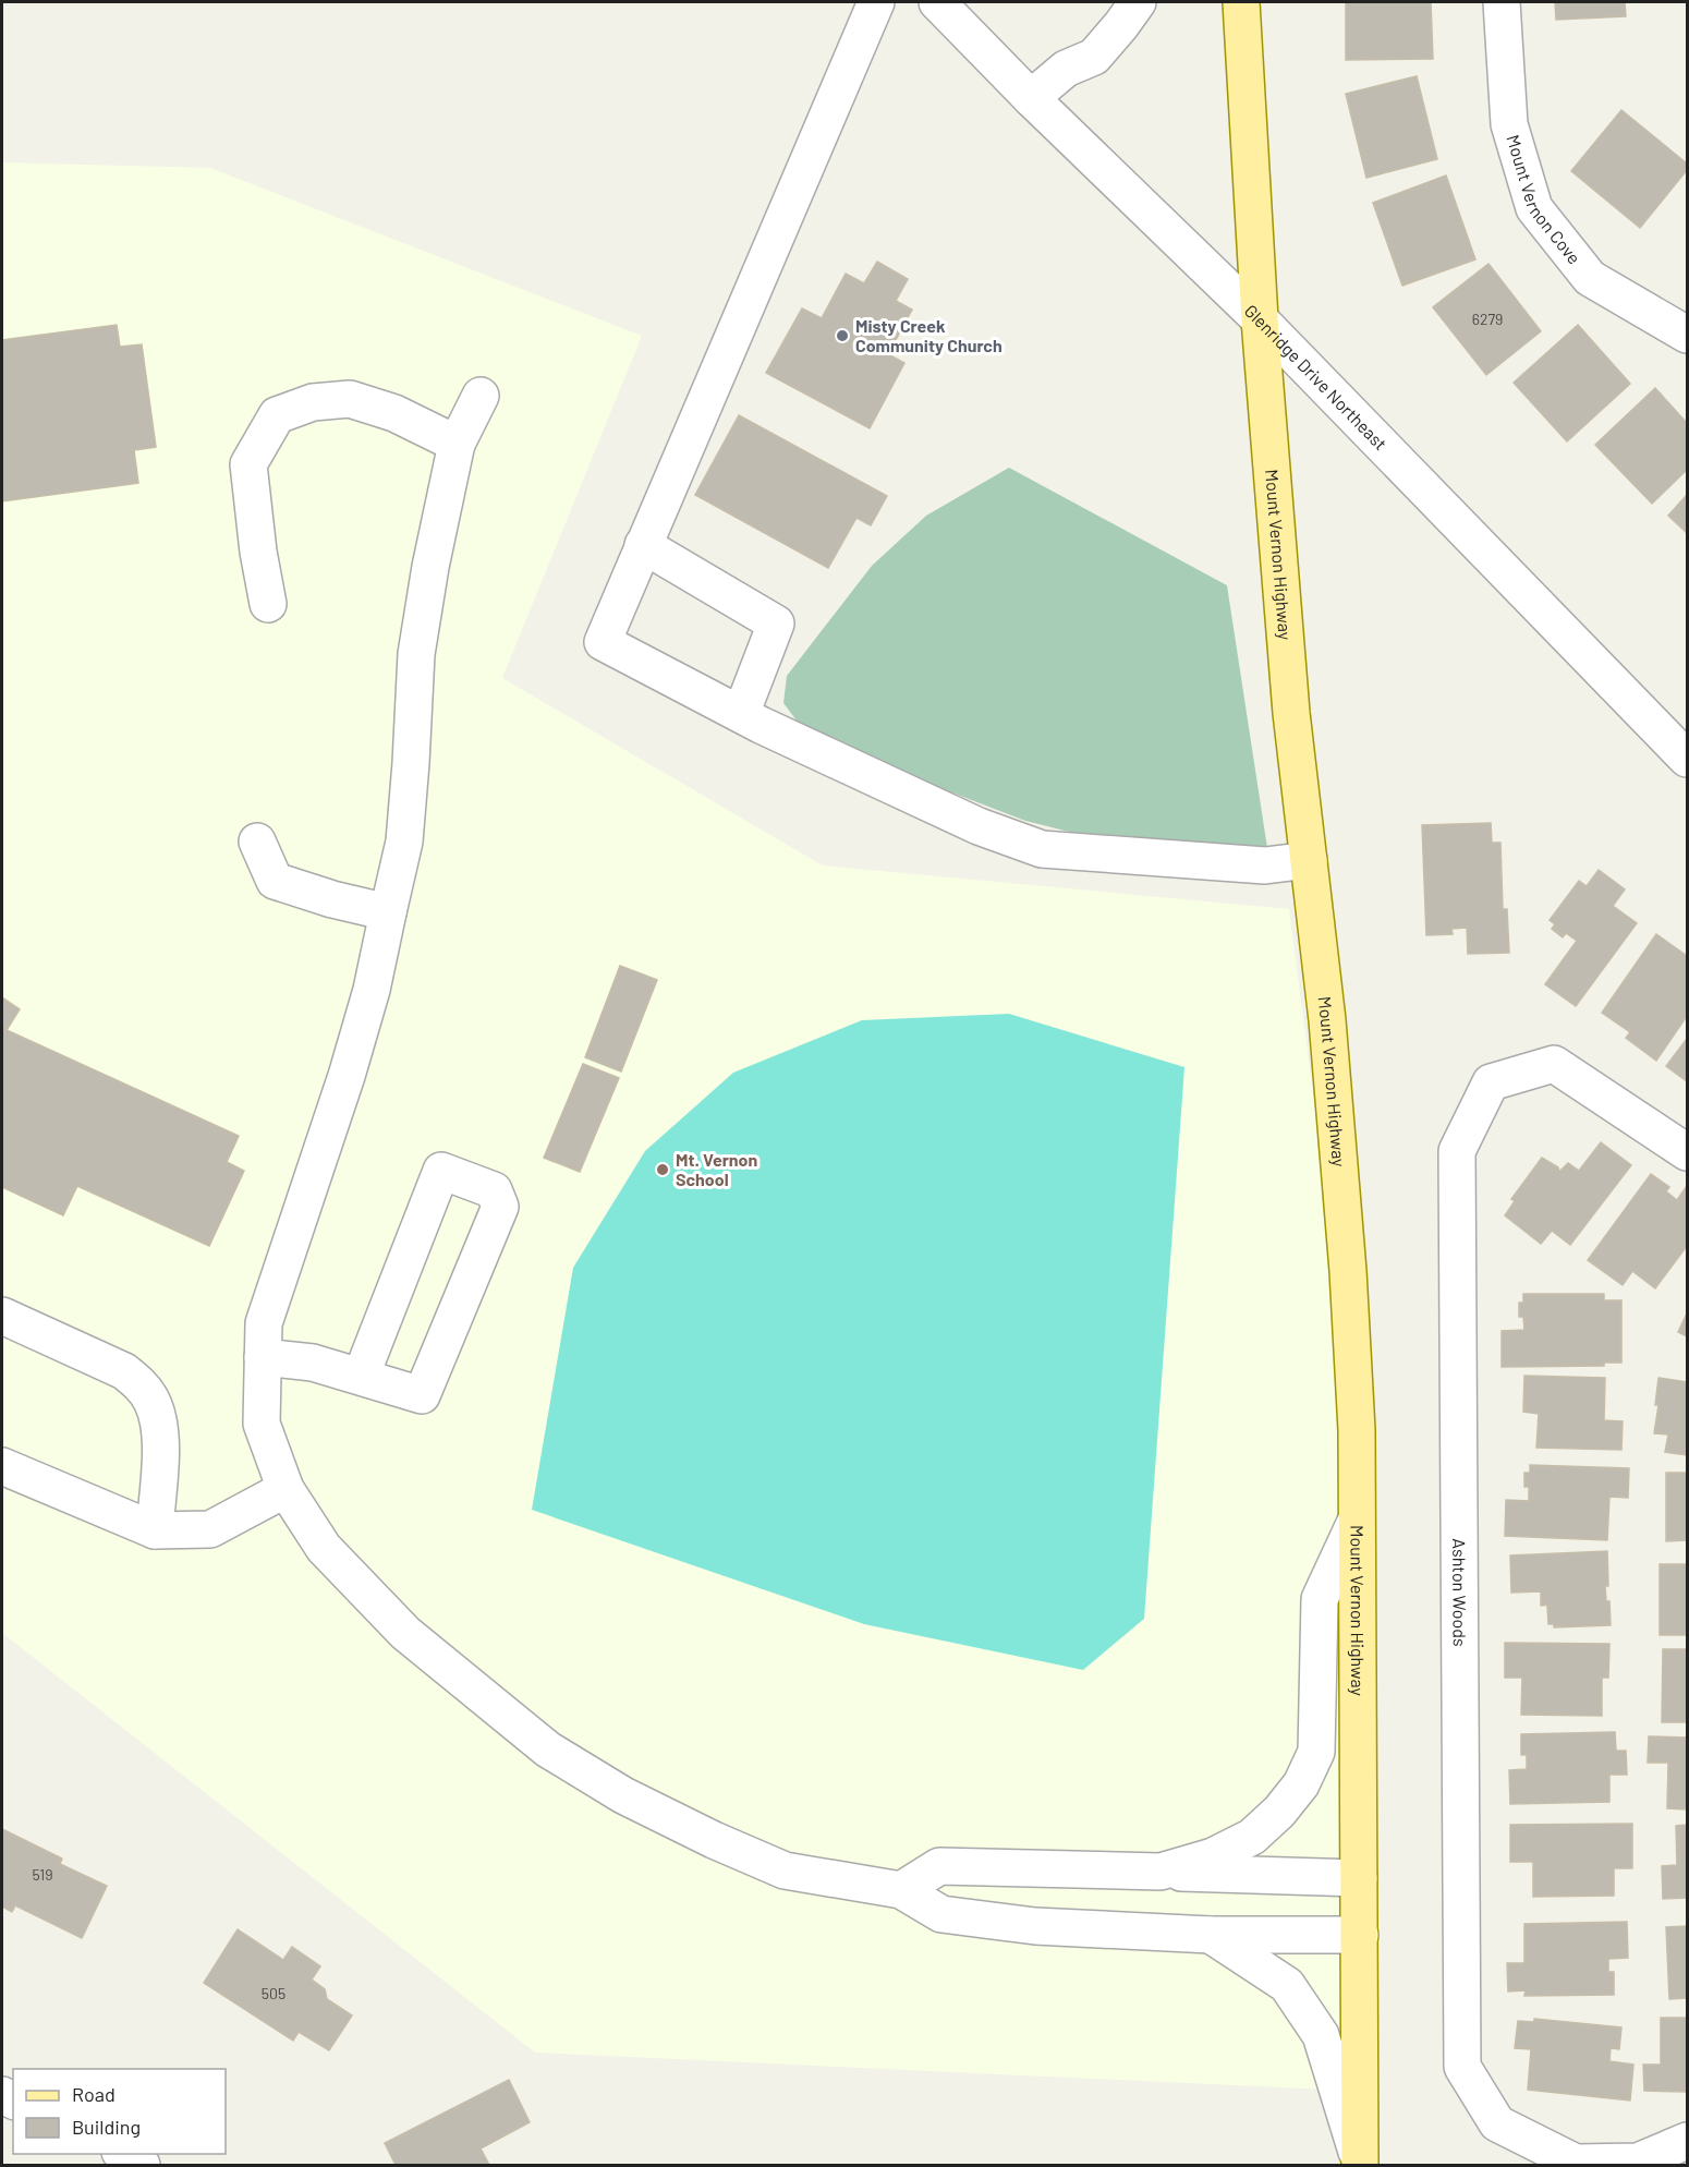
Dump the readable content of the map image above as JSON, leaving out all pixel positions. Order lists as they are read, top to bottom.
{
  "streets": {
    "main road": ["Mount Vernon Highway"],
    "street": ["Mount Vernon Cove", "Glenridge Drive Northeast", "Ashton Woods"]
  },
  "crossings": [
    ["Glenridge Drive Northeast", "Mount Vernon Highway"]
  ],
  "places": ["Misty Creek Community Church", "Mt. Vernon School"],
  "house_numbers": ["6279", "519", "505"],
  "legend": ["Road", "Building"]
}
